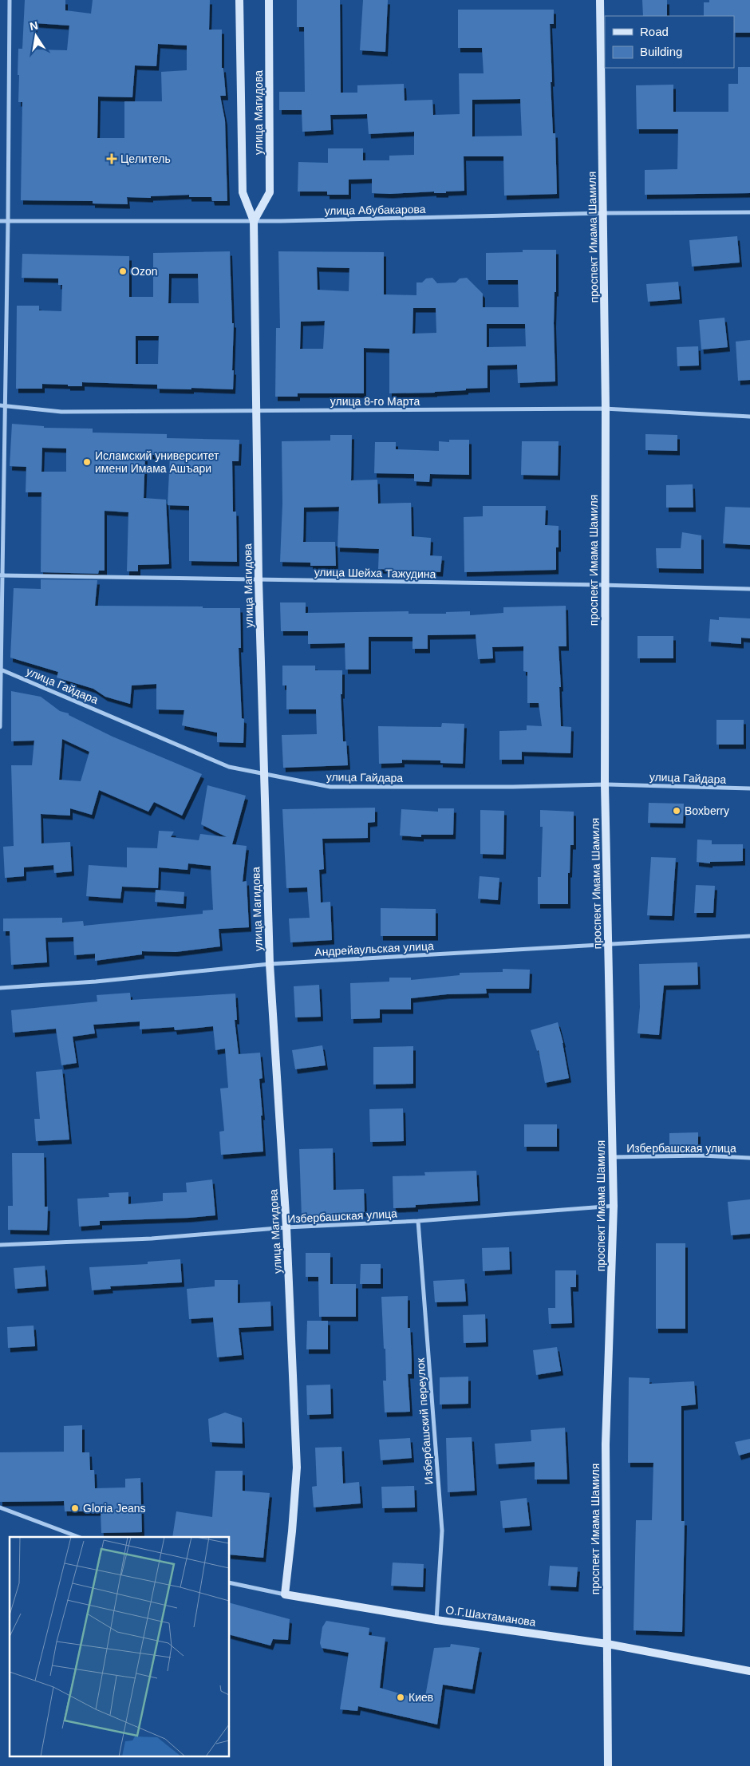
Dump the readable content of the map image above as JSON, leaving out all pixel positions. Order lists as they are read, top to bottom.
{
  "streets": {
    "main road": ["улица Магидова", "проспект Имама Шамиля", "О.Г.Шахтаманова"],
    "street": [
      "улица Абубакарова",
      "улица 8-го Марта",
      "улица Шейха Тажудина",
      "улица Гайдара",
      "Андрейаульская улица",
      "Избербашская улица",
      "Избербашский переулок"
    ]
  },
  "crossings": [
    ["улица Магидова", "улица Абубакарова"],
    ["улица Магидова", "улица 8-го Марта"],
    ["улица Магидова", "улица Шейха Тажудина"],
    ["улица Магидова", "улица Гайдара"],
    ["улица Магидова", "Андрейаульская улица"],
    ["улица Магидова", "Избербашская улица"],
    ["улица Магидова", "О.Г.Шахтаманова"],
    ["улица Абубакарова", "проспект Имама Шамиля"],
    ["проспект Имама Шамиля", "улица 8-го Марта"],
    ["проспект Имама Шамиля", "улица Шейха Тажудина"],
    ["проспект Имама Шамиля", "улица Гайдара"],
    ["проспект Имама Шамиля", "Андрейаульская улица"],
    ["проспект Имама Шамиля", "Избербашская улица"],
    ["проспект Имама Шамиля", "О.Г.Шахтаманова"],
    ["Избербашская улица", "Избербашский переулок"],
    ["Избербашский переулок", "О.Г.Шахтаманова"]
  ],
  "places": {
    "health": ["Целитель"],
    "other": [
      "Ozon",
      "Исламский университет имени Имама Ашъари",
      "Boxberry",
      "Gloria Jeans",
      "Киев"
    ]
  },
  "legend": ["Road", "Building"],
  "north": "top"
}
